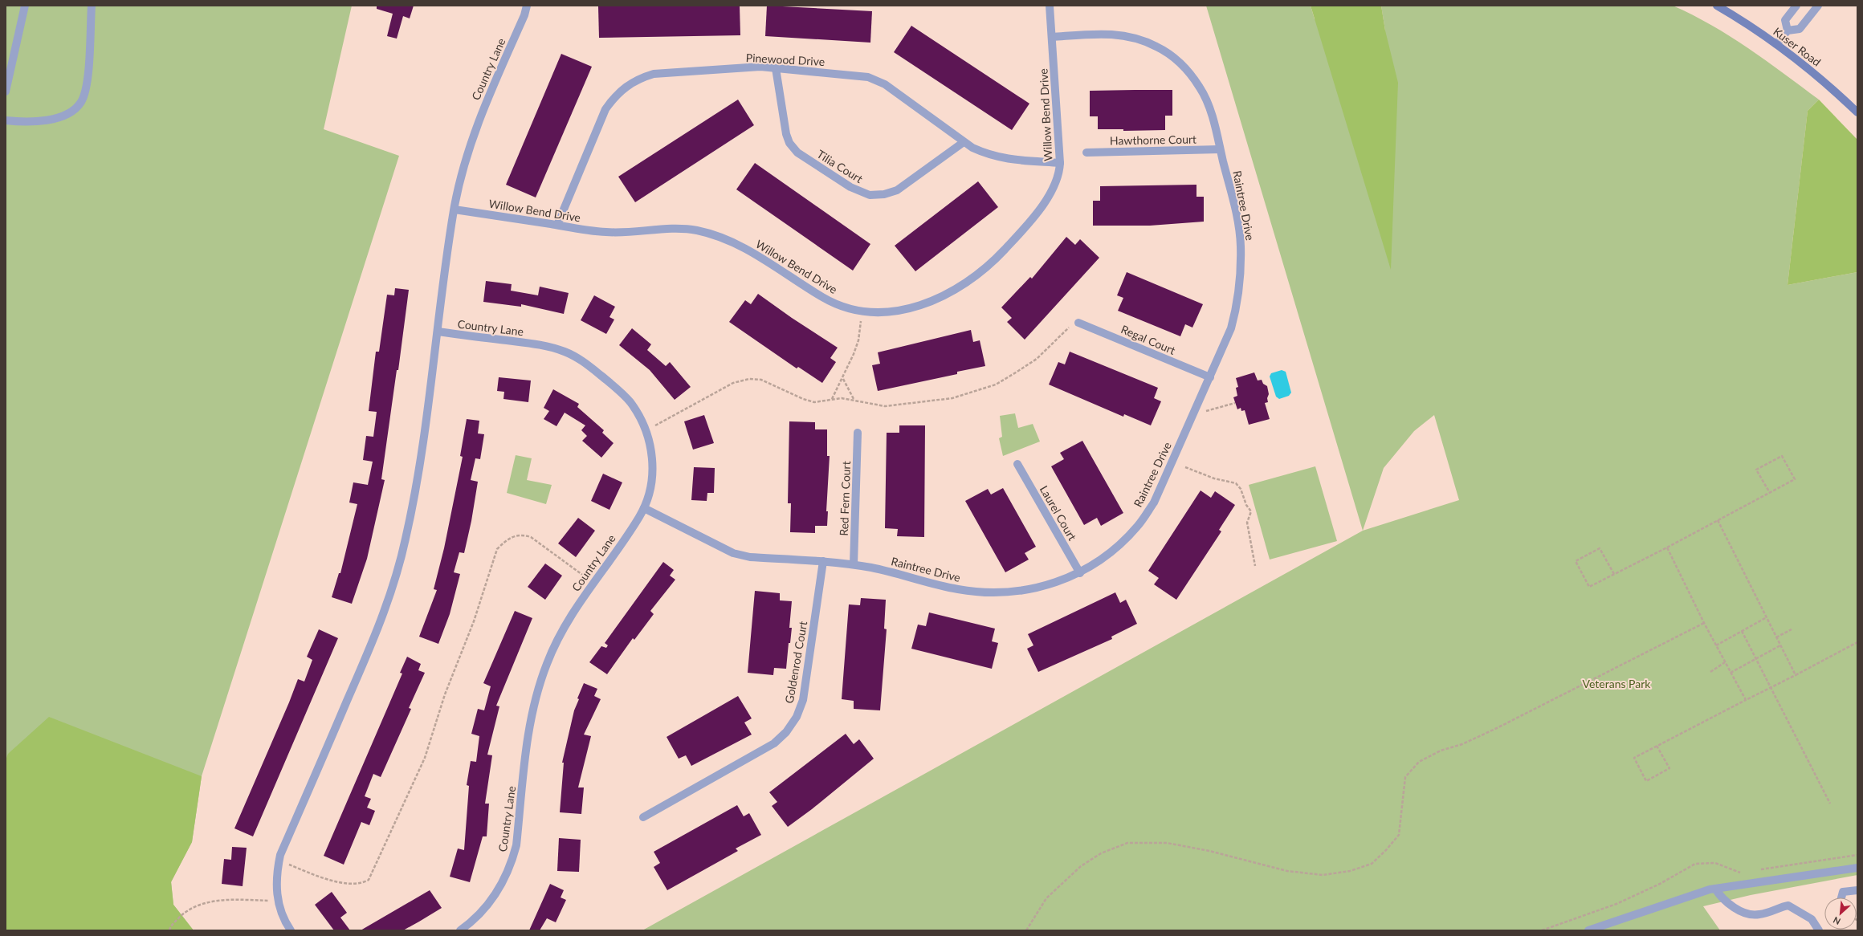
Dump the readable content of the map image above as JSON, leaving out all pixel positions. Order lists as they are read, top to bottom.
{
  "streets": {
    "street": [
      "Kuser Road",
      "Pinewood Drive",
      "Country Lane",
      "Willow Bend Drive",
      "Hawthorne Court",
      "Tilia Court",
      "Raintree Drive",
      "Regal Court",
      "Red Fern Court",
      "Laurel Court",
      "Goldenrod Court"
    ]
  },
  "crossings": [
    ["Pinewood Drive", "Willow Bend Drive"],
    ["Pinewood Drive", "Tilia Court"],
    ["Country Lane", "Willow Bend Drive"],
    ["Country Lane", "Raintree Drive"],
    ["Willow Bend Drive", "Raintree Drive"],
    ["Hawthorne Court", "Raintree Drive"],
    ["Raintree Drive", "Regal Court"],
    ["Raintree Drive", "Red Fern Court"],
    ["Raintree Drive", "Laurel Court"],
    ["Raintree Drive", "Goldenrod Court"]
  ],
  "parks": ["Veterans Park"],
  "north": "bottom left"
}
